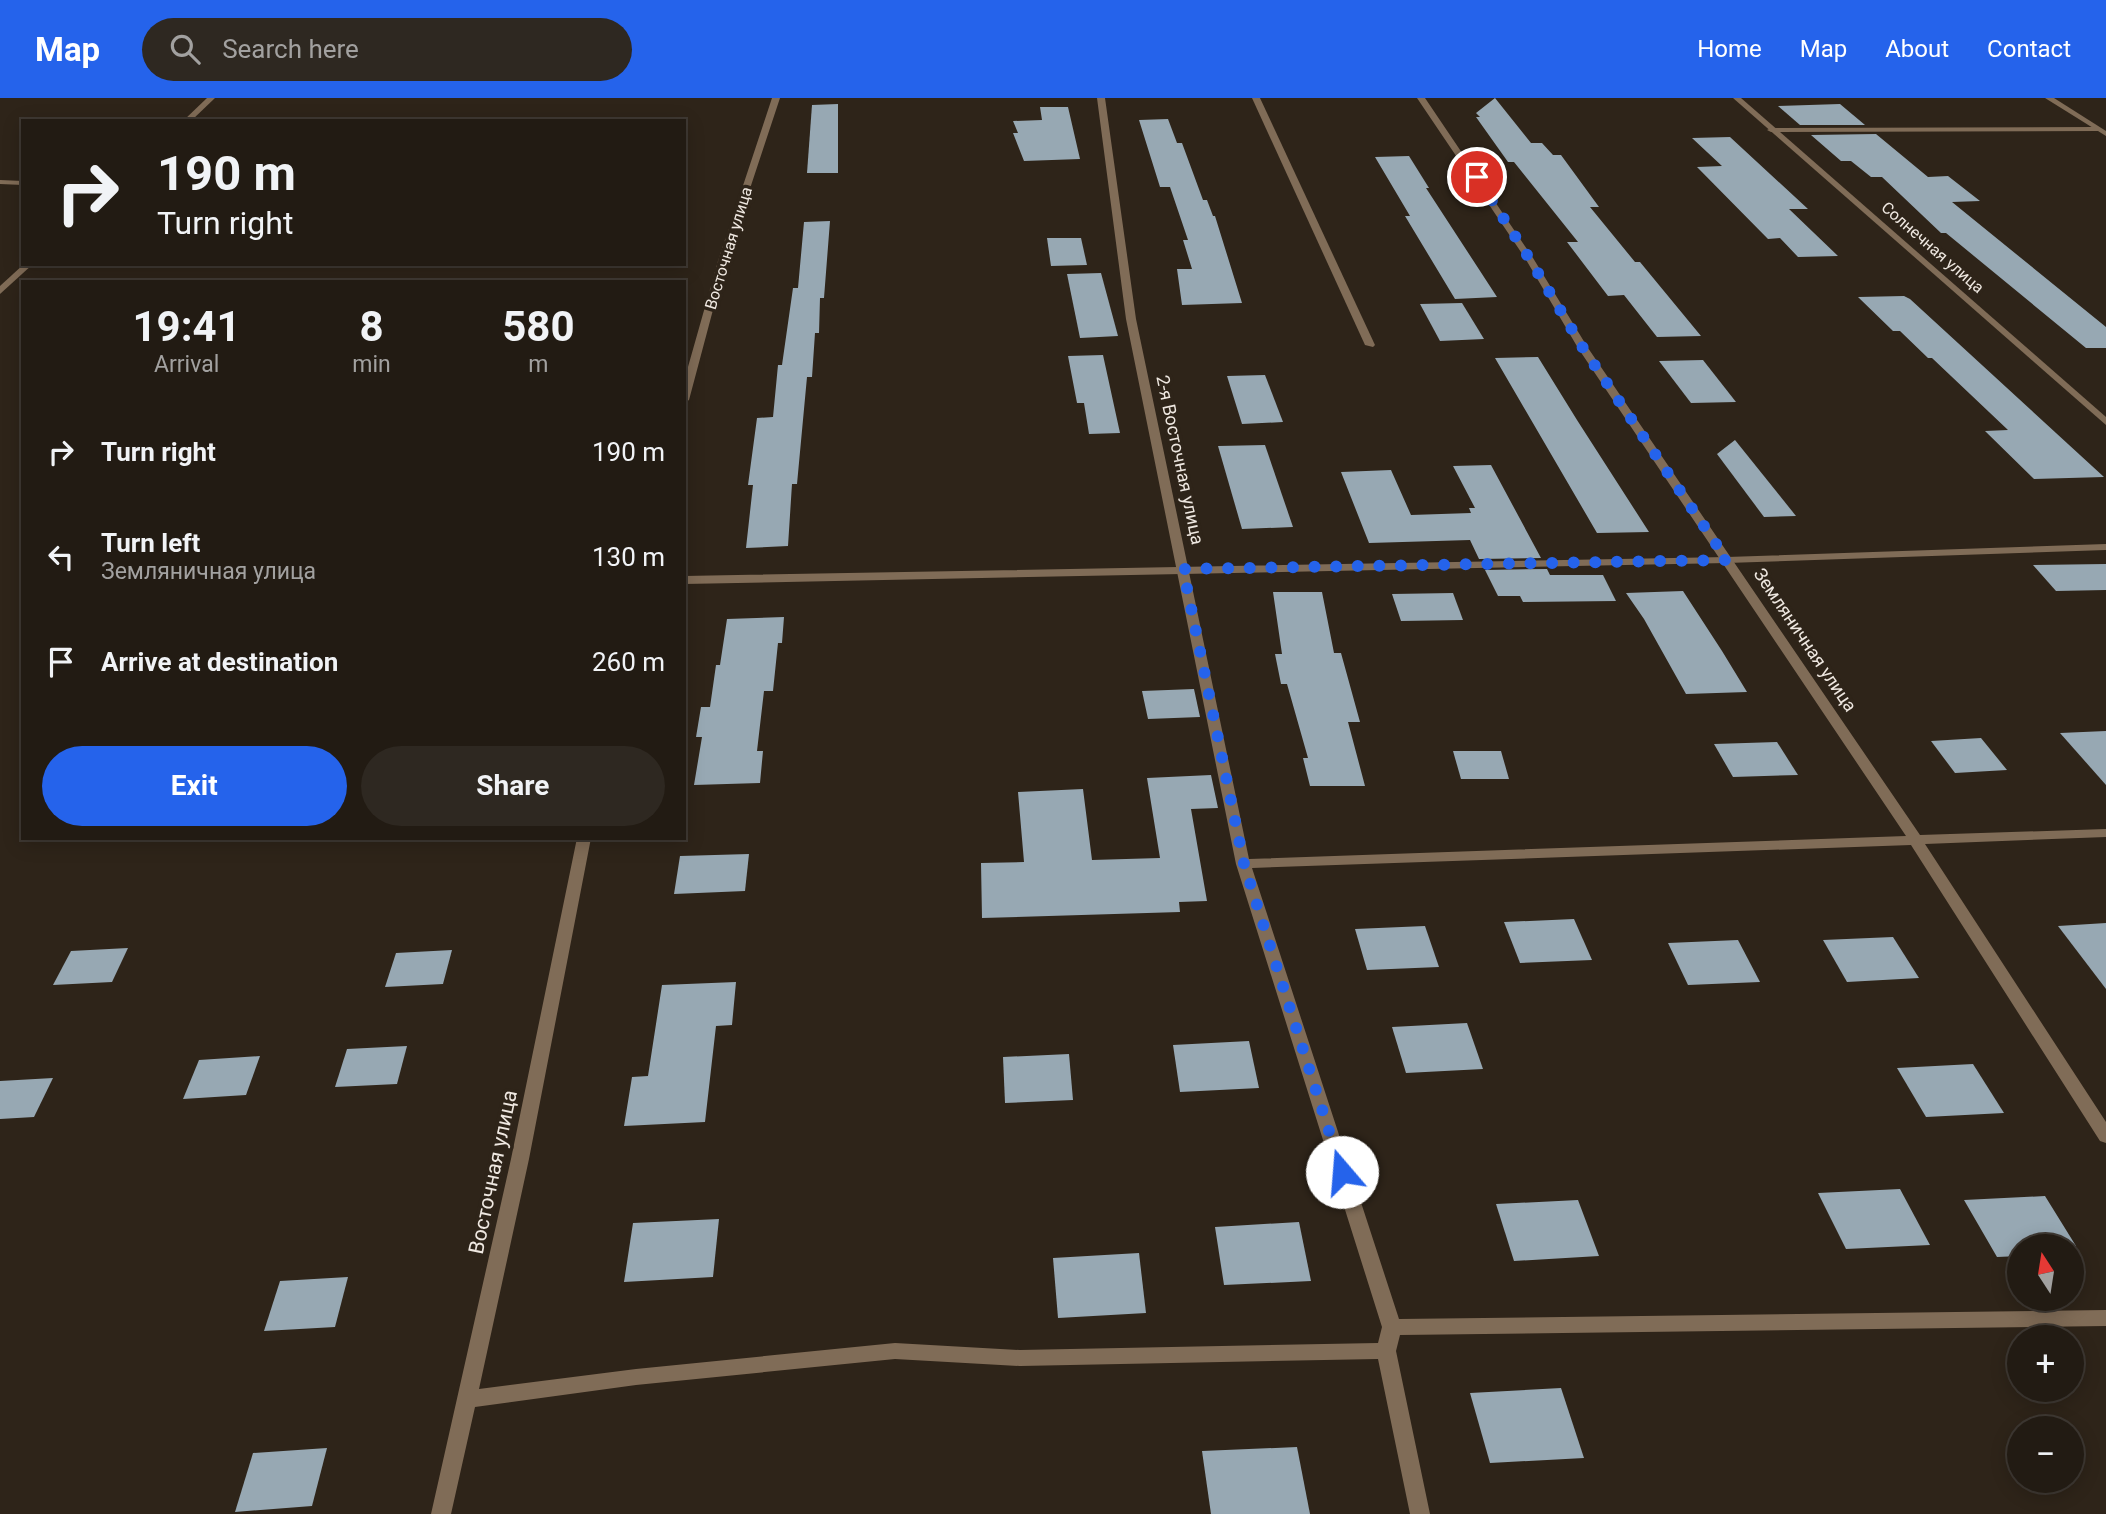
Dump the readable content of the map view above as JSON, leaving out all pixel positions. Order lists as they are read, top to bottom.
{
  "streets": {
    "street": [
      "Солнечная улица",
      "Восточная улица",
      "2-я Восточная улица",
      "Земляничная улица"
    ]
  },
  "north": "top",
  "page": {
    "header": "Map",
    "search": "Search here",
    "nav": [
      "Home",
      "Map",
      "About",
      "Contact"
    ],
    "turn": ["190 m", "Turn right"],
    "eta": [
      "19:41",
      "Arrival",
      "8",
      "min",
      "580",
      "m"
    ],
    "list": [
      {
        "name": "Turn right",
        "value": "190 m"
      },
      {
        "name": "Turn left",
        "note": "Земляничная улица",
        "value": "130 m"
      },
      {
        "name": "Arrive at destination",
        "value": "260 m"
      }
    ],
    "buttons": ["Exit", "Share"],
    "map_buttons": ["+", "−"]
  }
}
